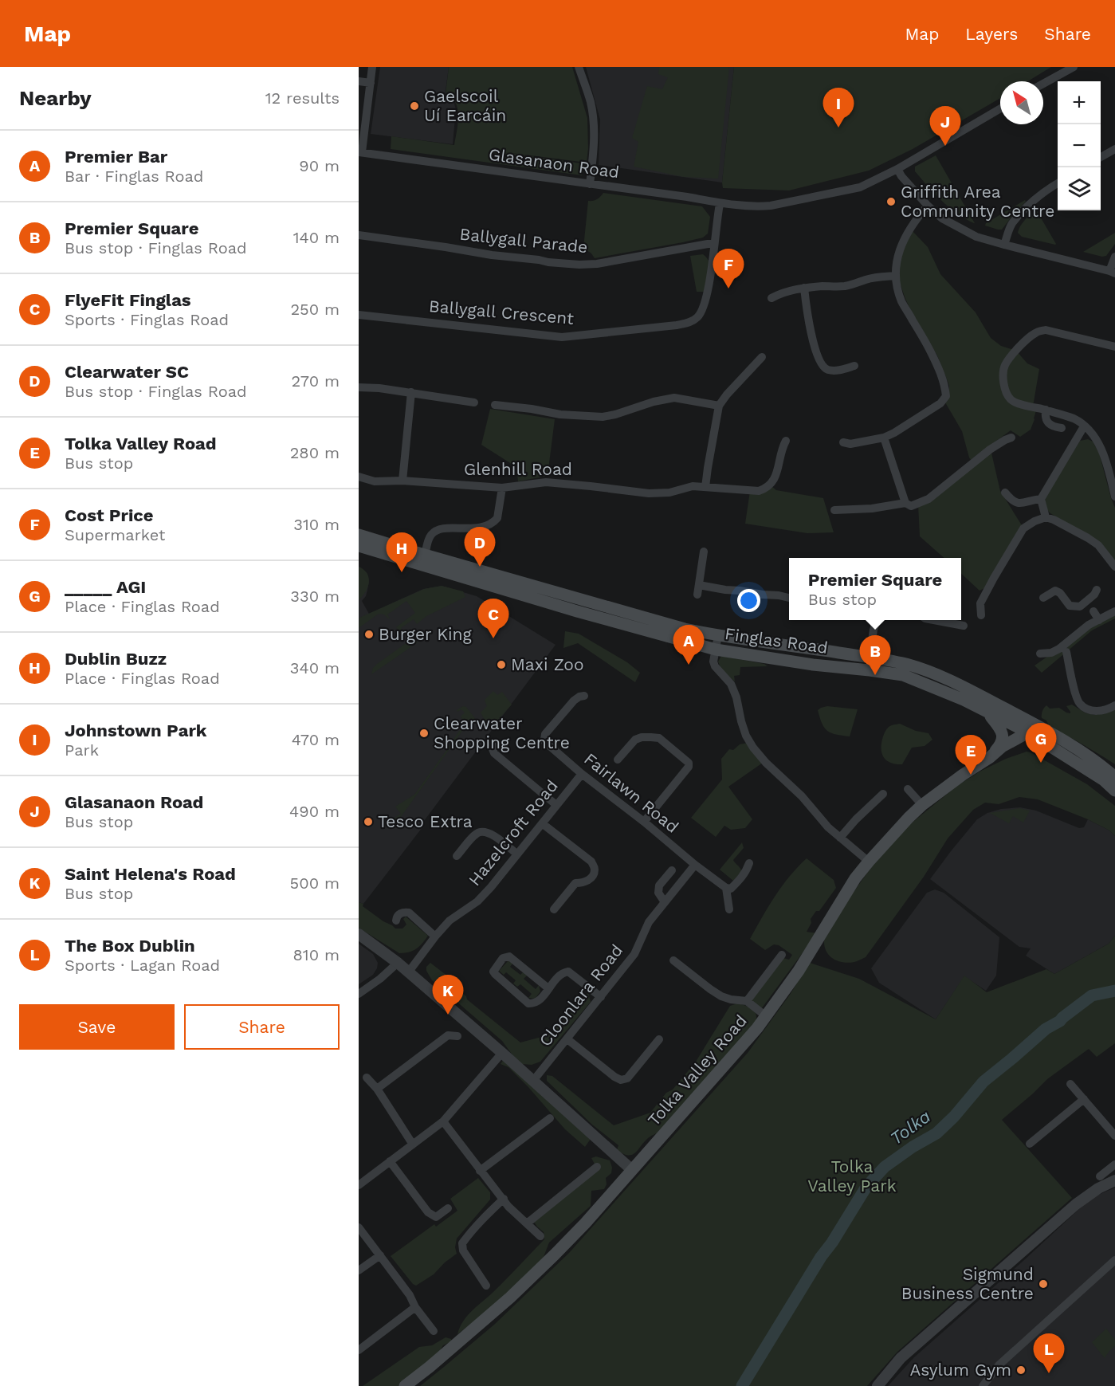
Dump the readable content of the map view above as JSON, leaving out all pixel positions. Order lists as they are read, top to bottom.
{
  "streets": {
    "main road": ["Finglas Road", "Tolka Valley Road"],
    "street": [
      "Glasanaon Road",
      "Ballygall Parade",
      "Ballygall Crescent",
      "Glenhill Road",
      "Fairlawn Road",
      "Hazelcroft Road",
      "Cloonlara Road"
    ]
  },
  "crossings": [
    ["Ballygall Parade", "Ballygall Crescent"],
    ["Finglas Road", "Tolka Valley Road"],
    ["Fairlawn Road", "Hazelcroft Road"],
    ["Fairlawn Road", "Cloonlara Road"]
  ],
  "water": ["Tolka"],
  "parks": ["Tolka Valley Park"],
  "places": [
    "Gaelscoil Uí Earcáin",
    "Griffith Area Community Centre",
    "Burger King",
    "Maxi Zoo",
    "Clearwater Shopping Centre",
    "Tesco Extra",
    "Sigmund Business Centre",
    "Asylum Gym"
  ],
  "north": "top left",
  "page": {
    "header": "Map",
    "nav": ["Map", "Layers", "Share"],
    "heading": ["Nearby", "12 results"],
    "map_buttons": ["+", "−"],
    "pins": [
      "I",
      "J",
      "F",
      "D",
      "H",
      "C",
      "A",
      "B",
      "G",
      "E",
      "K",
      "L"
    ],
    "list": [
      {
        "mark": "A",
        "name": "Premier Bar",
        "note": "Bar · Finglas Road",
        "value": "90 m"
      },
      {
        "mark": "B",
        "name": "Premier Square",
        "note": "Bus stop · Finglas Road",
        "value": "140 m"
      },
      {
        "mark": "C",
        "name": "FlyeFit Finglas",
        "note": "Sports · Finglas Road",
        "value": "250 m"
      },
      {
        "mark": "D",
        "name": "Clearwater SC",
        "note": "Bus stop · Finglas Road",
        "value": "270 m"
      },
      {
        "mark": "E",
        "name": "Tolka Valley Road",
        "note": "Bus stop",
        "value": "280 m"
      },
      {
        "mark": "F",
        "name": "Cost Price",
        "note": "Supermarket",
        "value": "310 m"
      },
      {
        "mark": "G",
        "name": "_____ AGI",
        "note": "Place · Finglas Road",
        "value": "330 m"
      },
      {
        "mark": "H",
        "name": "Dublin Buzz",
        "note": "Place · Finglas Road",
        "value": "340 m"
      },
      {
        "mark": "I",
        "name": "Johnstown Park",
        "note": "Park",
        "value": "470 m"
      },
      {
        "mark": "J",
        "name": "Glasanaon Road",
        "note": "Bus stop",
        "value": "490 m"
      },
      {
        "mark": "K",
        "name": "Saint Helena's Road",
        "note": "Bus stop",
        "value": "500 m"
      },
      {
        "mark": "L",
        "name": "The Box Dublin",
        "note": "Sports · Lagan Road",
        "value": "810 m"
      }
    ],
    "popup": ["Premier Square", "Bus stop"],
    "buttons": ["Save", "Share"]
  }
}
